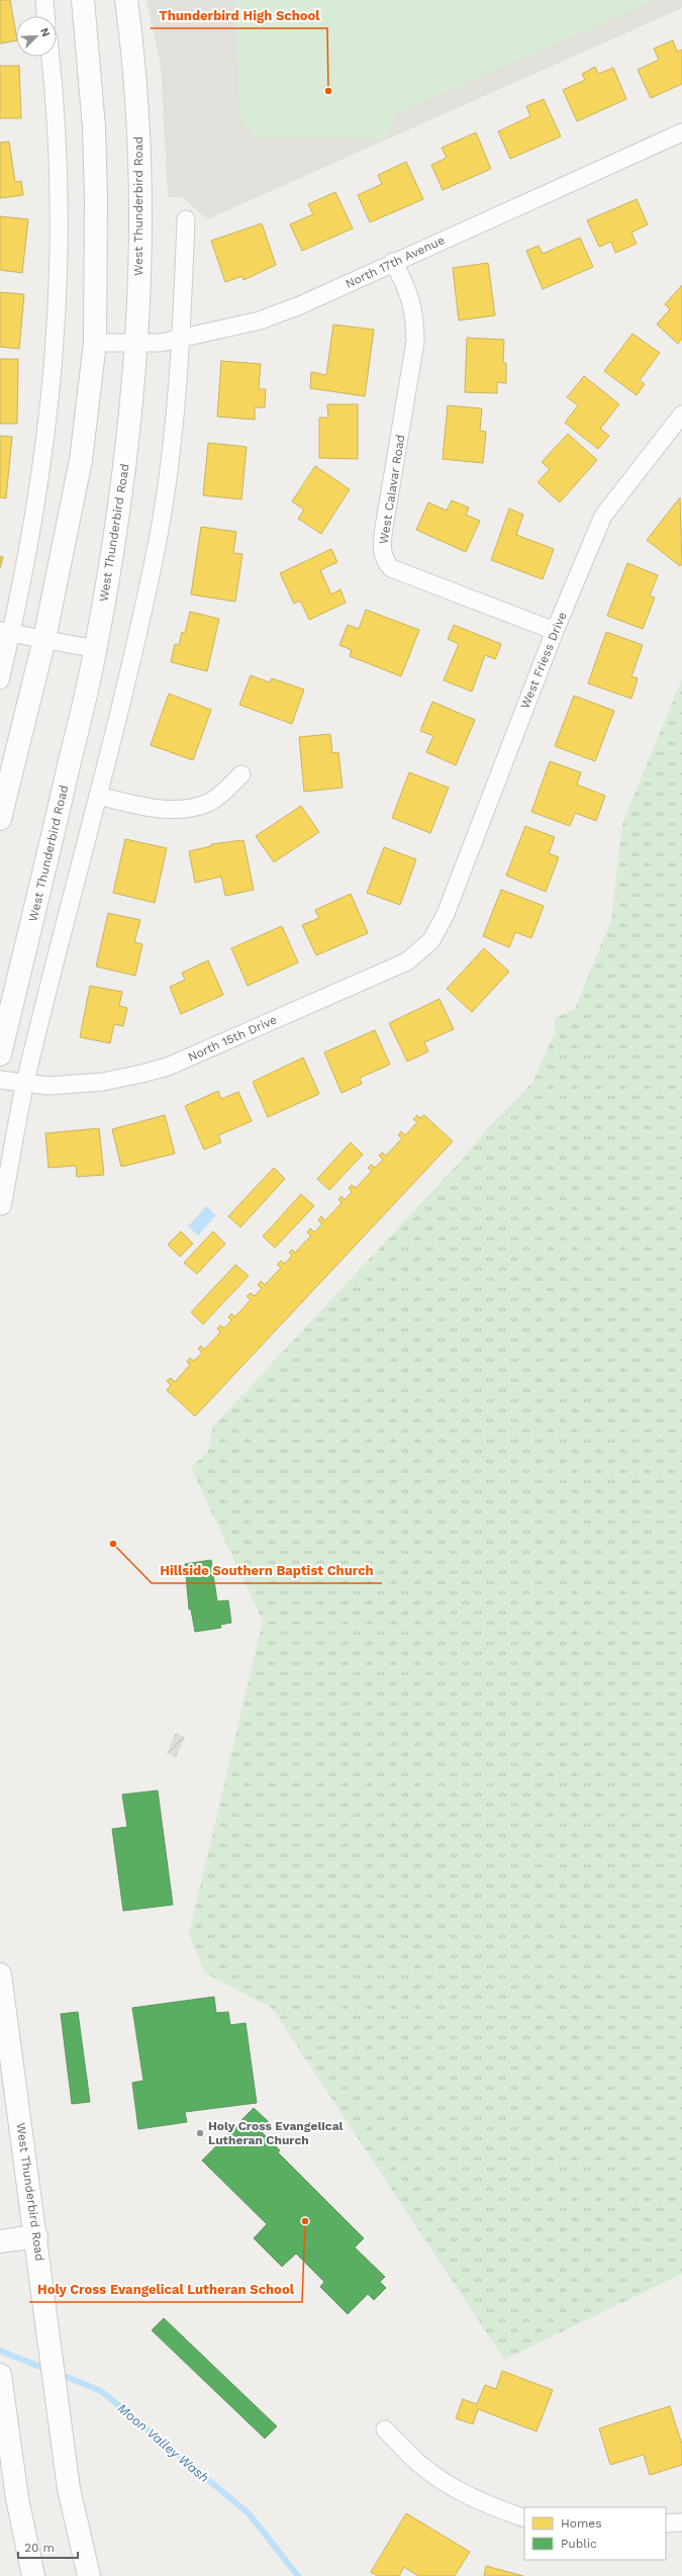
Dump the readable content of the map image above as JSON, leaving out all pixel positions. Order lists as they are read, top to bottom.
{
  "streets": {
    "main road": ["West Thunderbird Road"],
    "street": [
      "North 17th Avenue",
      "West Calavar Road",
      "West Friess Drive",
      "North 15th Drive"
    ]
  },
  "crossings": [
    ["West Thunderbird Road", "North 17th Avenue"],
    ["North 17th Avenue", "West Calavar Road"],
    ["West Calavar Road", "West Friess Drive"],
    ["West Friess Drive", "North 15th Drive"]
  ],
  "water": ["Moon Valley Wash"],
  "places": [
    "Thunderbird High School",
    "Hillside Southern Baptist Church",
    "Holy Cross Evangelical Lutheran Church",
    "Holy Cross Evangelical Lutheran School"
  ],
  "legend": ["Homes", "Public"],
  "scale_bar": "20 m",
  "north": "top right"
}
